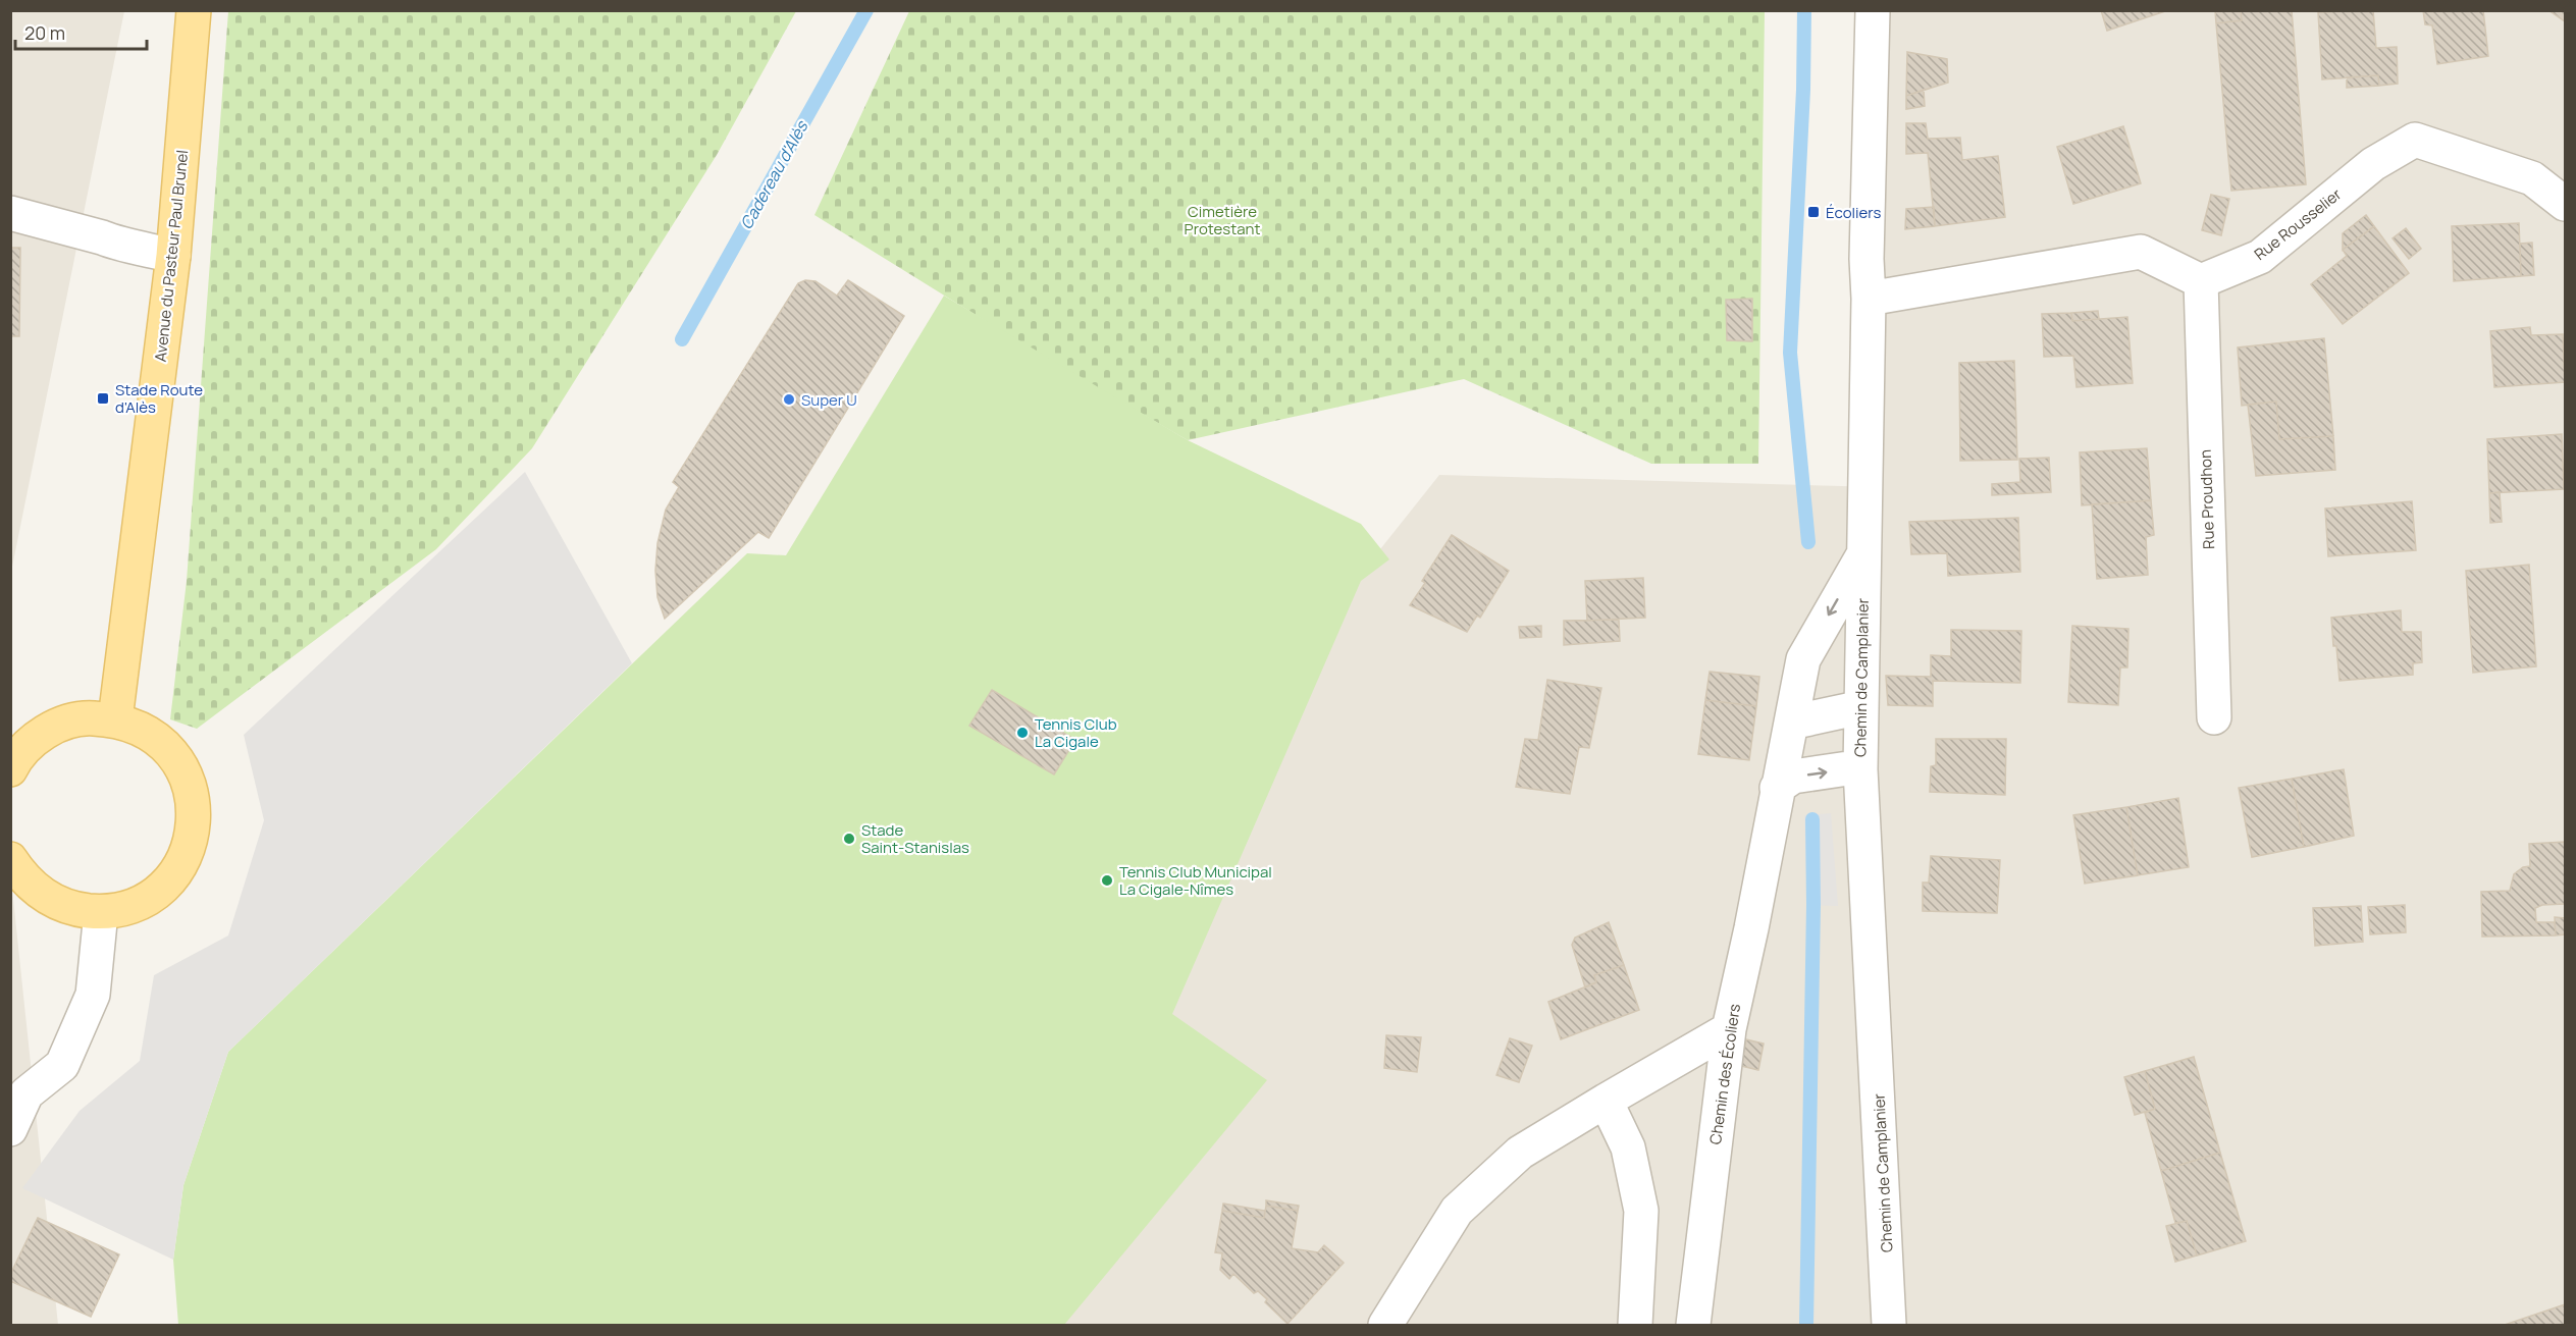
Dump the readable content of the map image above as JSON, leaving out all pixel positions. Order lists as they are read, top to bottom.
{
  "streets": {
    "main road": ["Avenue du Pasteur Paul Brunel"],
    "street": [
      "Rue Rousselier",
      "Rue Proudhon",
      "Chemin de Camplanier",
      "Chemin des Écoliers"
    ]
  },
  "crossings": [
    ["Rue Rousselier", "Rue Proudhon"],
    ["Chemin de Camplanier", "Chemin des Écoliers"]
  ],
  "water": ["Cadereau d'Alès"],
  "parks": ["Cimetière Protestant"],
  "places": {
    "transit": ["Écoliers", "Stade Route d'Alès"],
    "other": [
      "Super U",
      "Tennis Club La Cigale",
      "Stade Saint-Stanislas",
      "Tennis Club Municipal La Cigale-Nîmes"
    ]
  },
  "scale_bar": "20 m"
}
